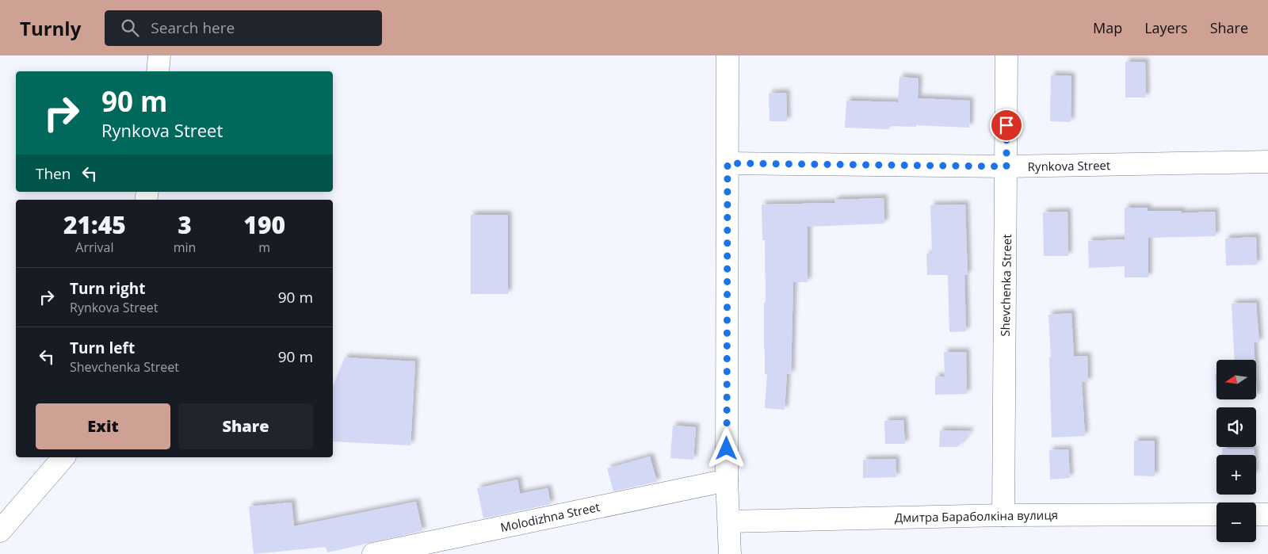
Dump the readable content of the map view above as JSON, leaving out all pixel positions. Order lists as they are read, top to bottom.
{
  "streets": {
    "street": [
      "Rynkova Street",
      "Shevchenka Street",
      "Дмитра Бараболкіна вулиця",
      "Molodizhna Street"
    ]
  },
  "crossings": [
    ["Rynkova Street", "Shevchenka Street"],
    ["Shevchenka Street", "Дмитра Бараболкіна вулиця"]
  ],
  "north": "left",
  "page": {
    "header": "Turnly",
    "search": "Search here",
    "nav": ["Map", "Layers", "Share"],
    "turn": ["90 m", "Rynkova Street"],
    "then": "Then",
    "eta": [
      "21:45",
      "Arrival",
      "3",
      "min",
      "190",
      "m"
    ],
    "list": [
      {
        "name": "Turn right",
        "note": "Rynkova Street",
        "value": "90 m"
      },
      {
        "name": "Turn left",
        "note": "Shevchenka Street",
        "value": "90 m"
      }
    ],
    "map_buttons": ["+", "−"],
    "buttons": ["Exit", "Share"]
  }
}
